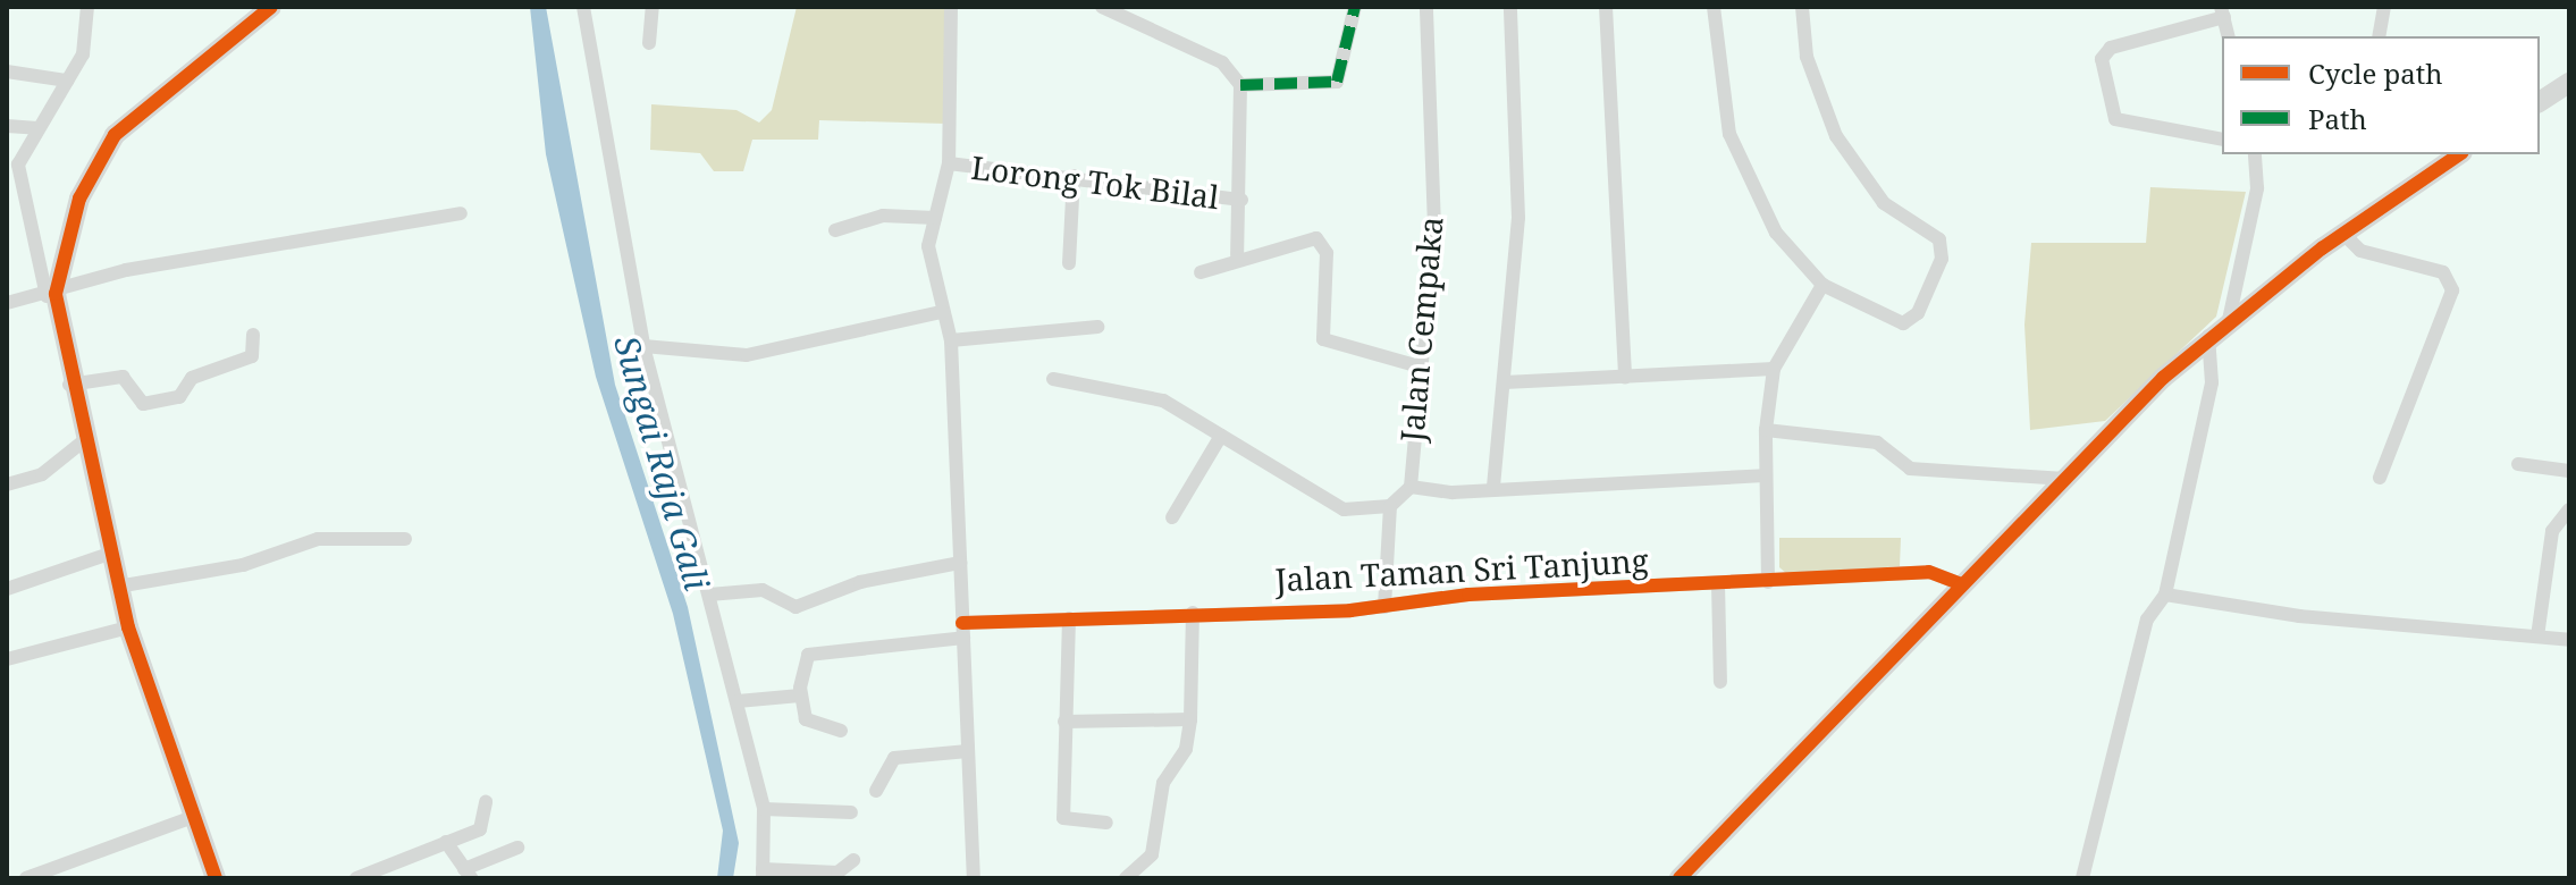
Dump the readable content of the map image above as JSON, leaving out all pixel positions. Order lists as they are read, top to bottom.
{
  "streets": {
    "street": ["Lorong Tok Bilal", "Jalan Cempaka", "Jalan Taman Sri Tanjung"]
  },
  "water": ["Sungai Raja Gali"],
  "legend": ["Cycle path", "Path"]
}
